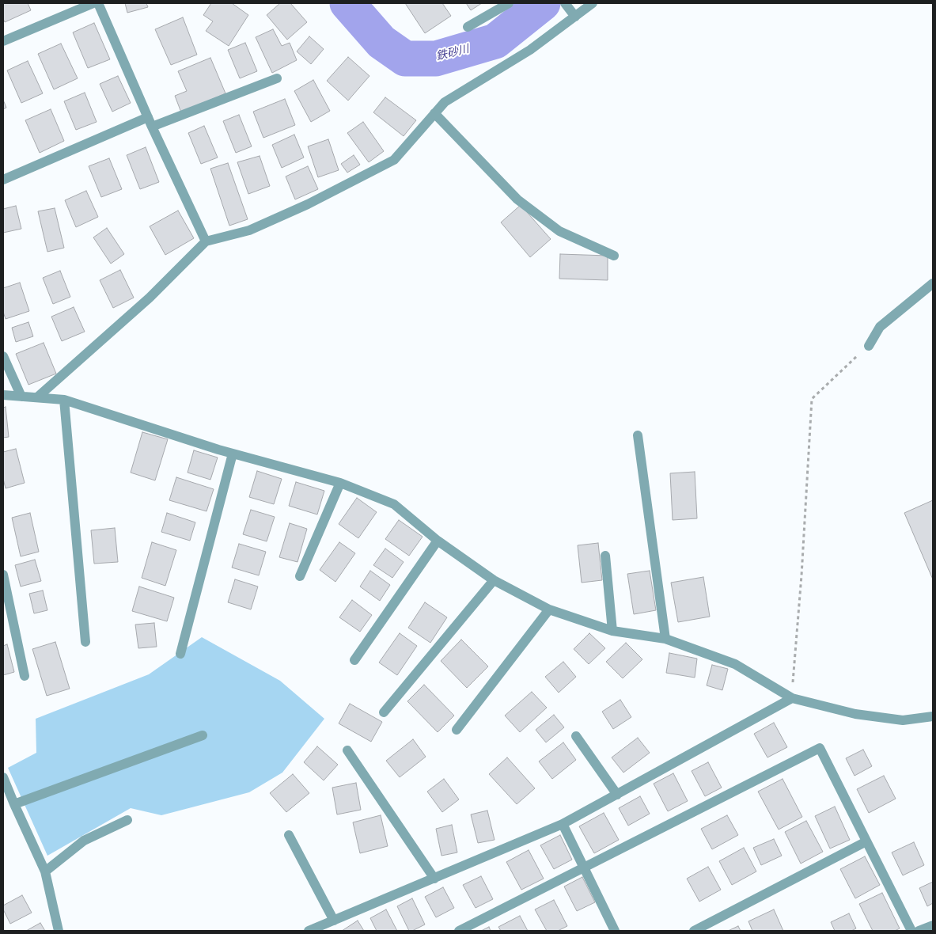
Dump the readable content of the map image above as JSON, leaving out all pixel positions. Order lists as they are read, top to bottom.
{
  "water": ["鉄砂川"]
}
